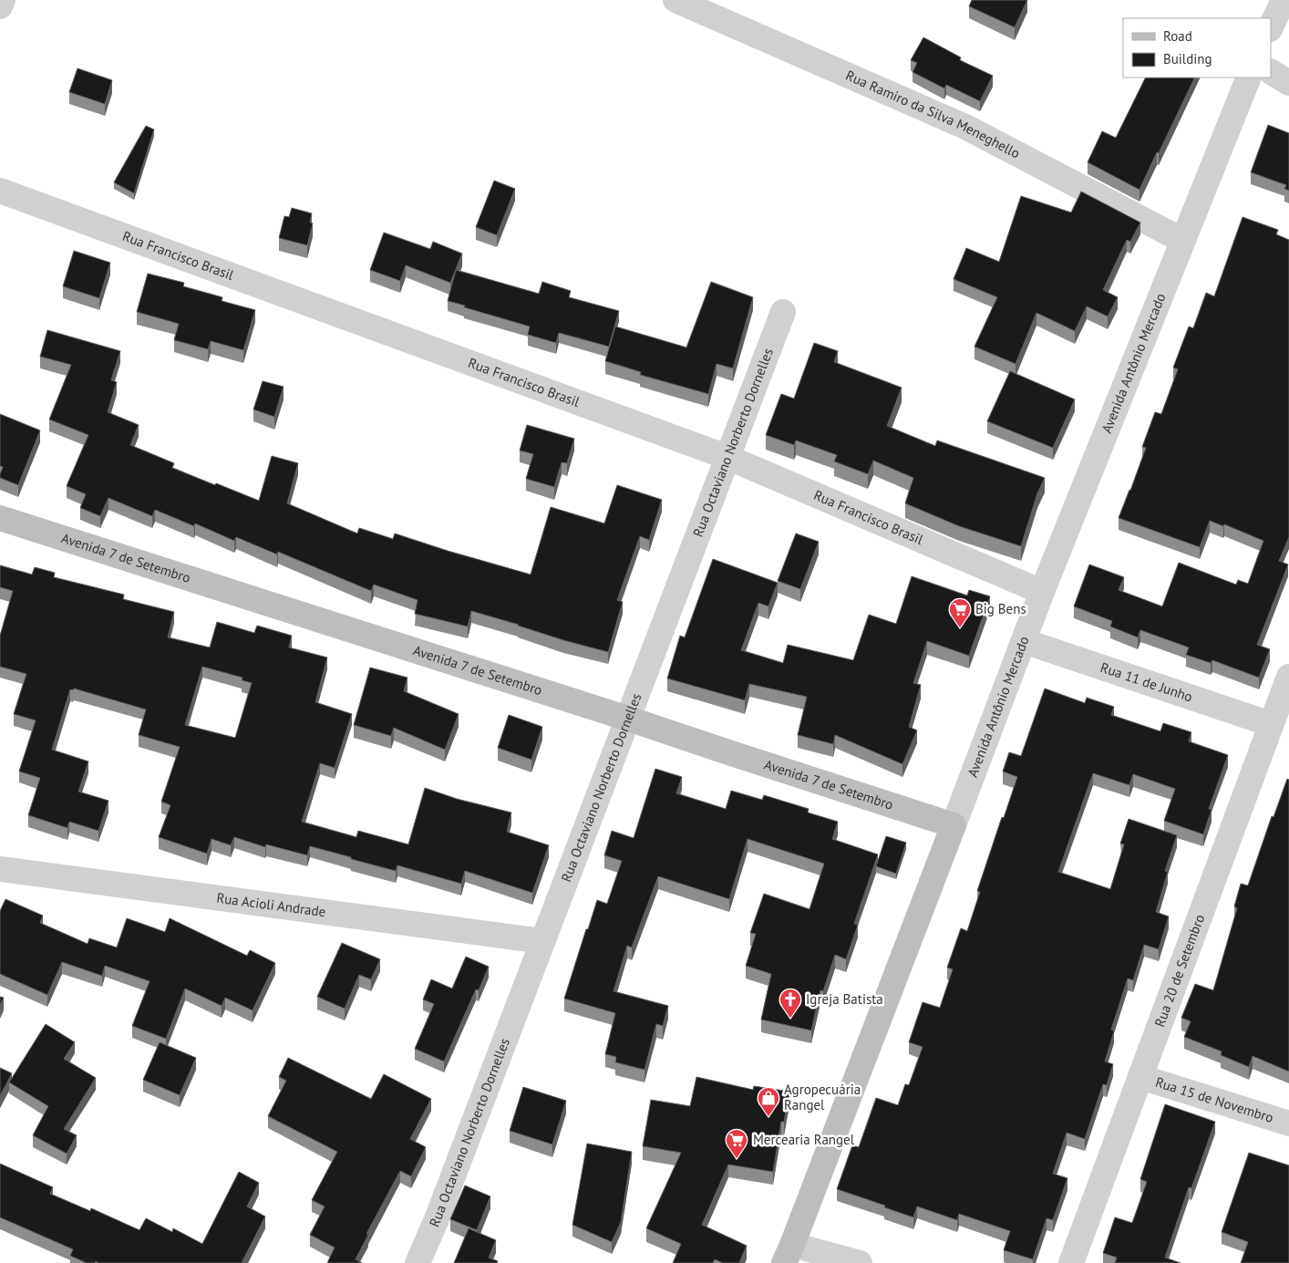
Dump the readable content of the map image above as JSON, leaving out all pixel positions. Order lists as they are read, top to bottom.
{
  "streets": {
    "street": [
      "Rua Ramiro da Silva Meneghello",
      "Rua Francisco Brasil",
      "Avenida Antônio Mercado",
      "Rua Octaviano Norberto Dornelles",
      "Avenida 7 de Setembro",
      "Rua 11 de Junho",
      "Rua Acioli Andrade",
      "Rua 20 de Setembro",
      "Rua 15 de Novembro"
    ]
  },
  "crossings": [
    ["Rua Ramiro da Silva Meneghello", "Avenida Antônio Mercado"],
    ["Rua Francisco Brasil", "Avenida Antônio Mercado"],
    ["Rua Francisco Brasil", "Rua Octaviano Norberto Dornelles"],
    ["Avenida Antônio Mercado", "Avenida 7 de Setembro"],
    ["Avenida Antônio Mercado", "Rua 11 de Junho"],
    ["Rua Octaviano Norberto Dornelles", "Avenida 7 de Setembro"],
    ["Rua Octaviano Norberto Dornelles", "Rua Acioli Andrade"],
    ["Rua 11 de Junho", "Rua 20 de Setembro"],
    ["Rua 20 de Setembro", "Rua 15 de Novembro"]
  ],
  "places": {
    "supermarket": ["Big Bens", "Mercearia Rangel"],
    "church": ["Igreja Batista"],
    "shop": ["Agropecuária Rangel"]
  },
  "legend": ["Road", "Building"]
}
